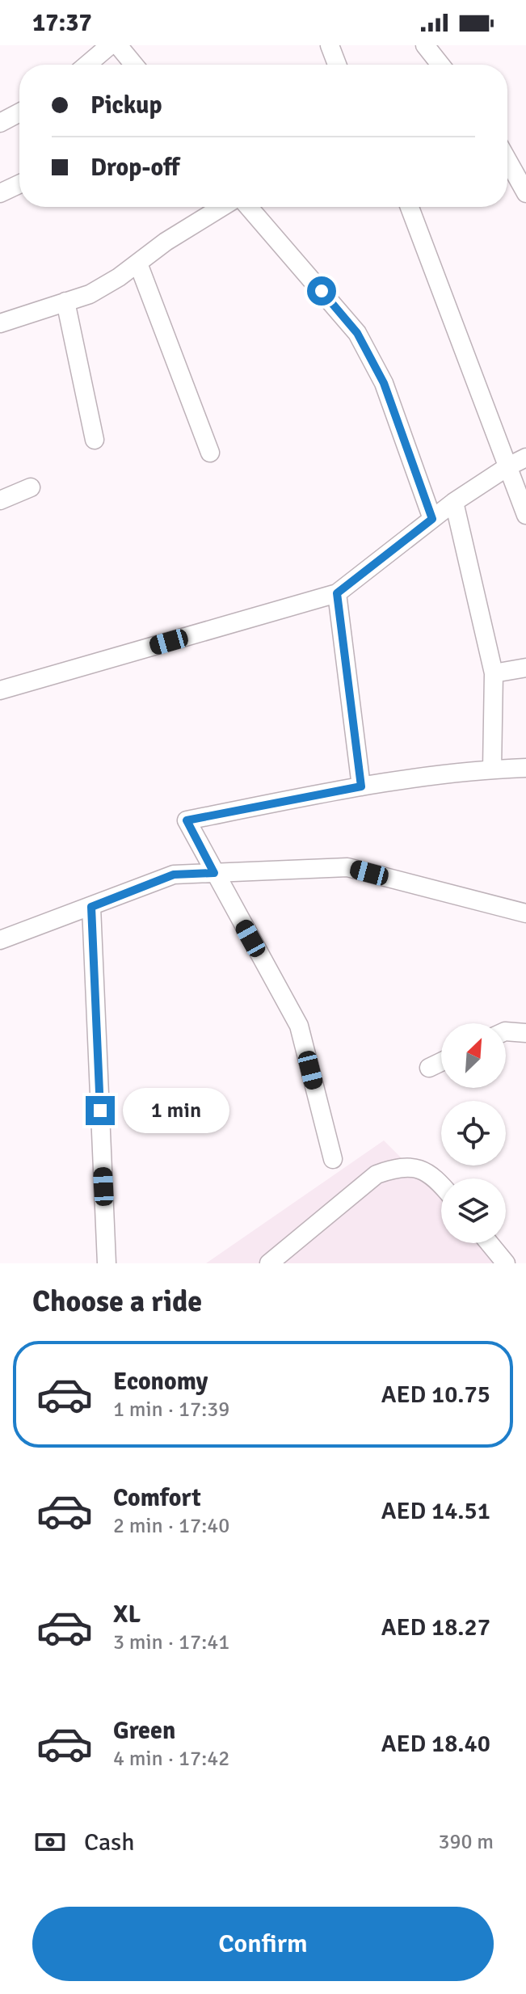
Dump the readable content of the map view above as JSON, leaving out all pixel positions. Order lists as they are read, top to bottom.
{
  "north": "top right",
  "page": {
    "status": "17:37",
    "banner": ["Pickup", "Drop-off"],
    "bubble": "1 min",
    "heading": "Choose a ride",
    "list": [
      {
        "name": "Economy",
        "note": "1 min · 17:39",
        "value": "AED 10.75"
      },
      {
        "name": "Comfort",
        "note": "2 min · 17:40",
        "value": "AED 14.51"
      },
      {
        "name": "XL",
        "note": "3 min · 17:41",
        "value": "AED 18.27"
      },
      {
        "name": "Green",
        "note": "4 min · 17:42",
        "value": "AED 18.40"
      }
    ],
    "pay": ["Cash", "390 m"],
    "buttons": "Confirm"
  }
}
